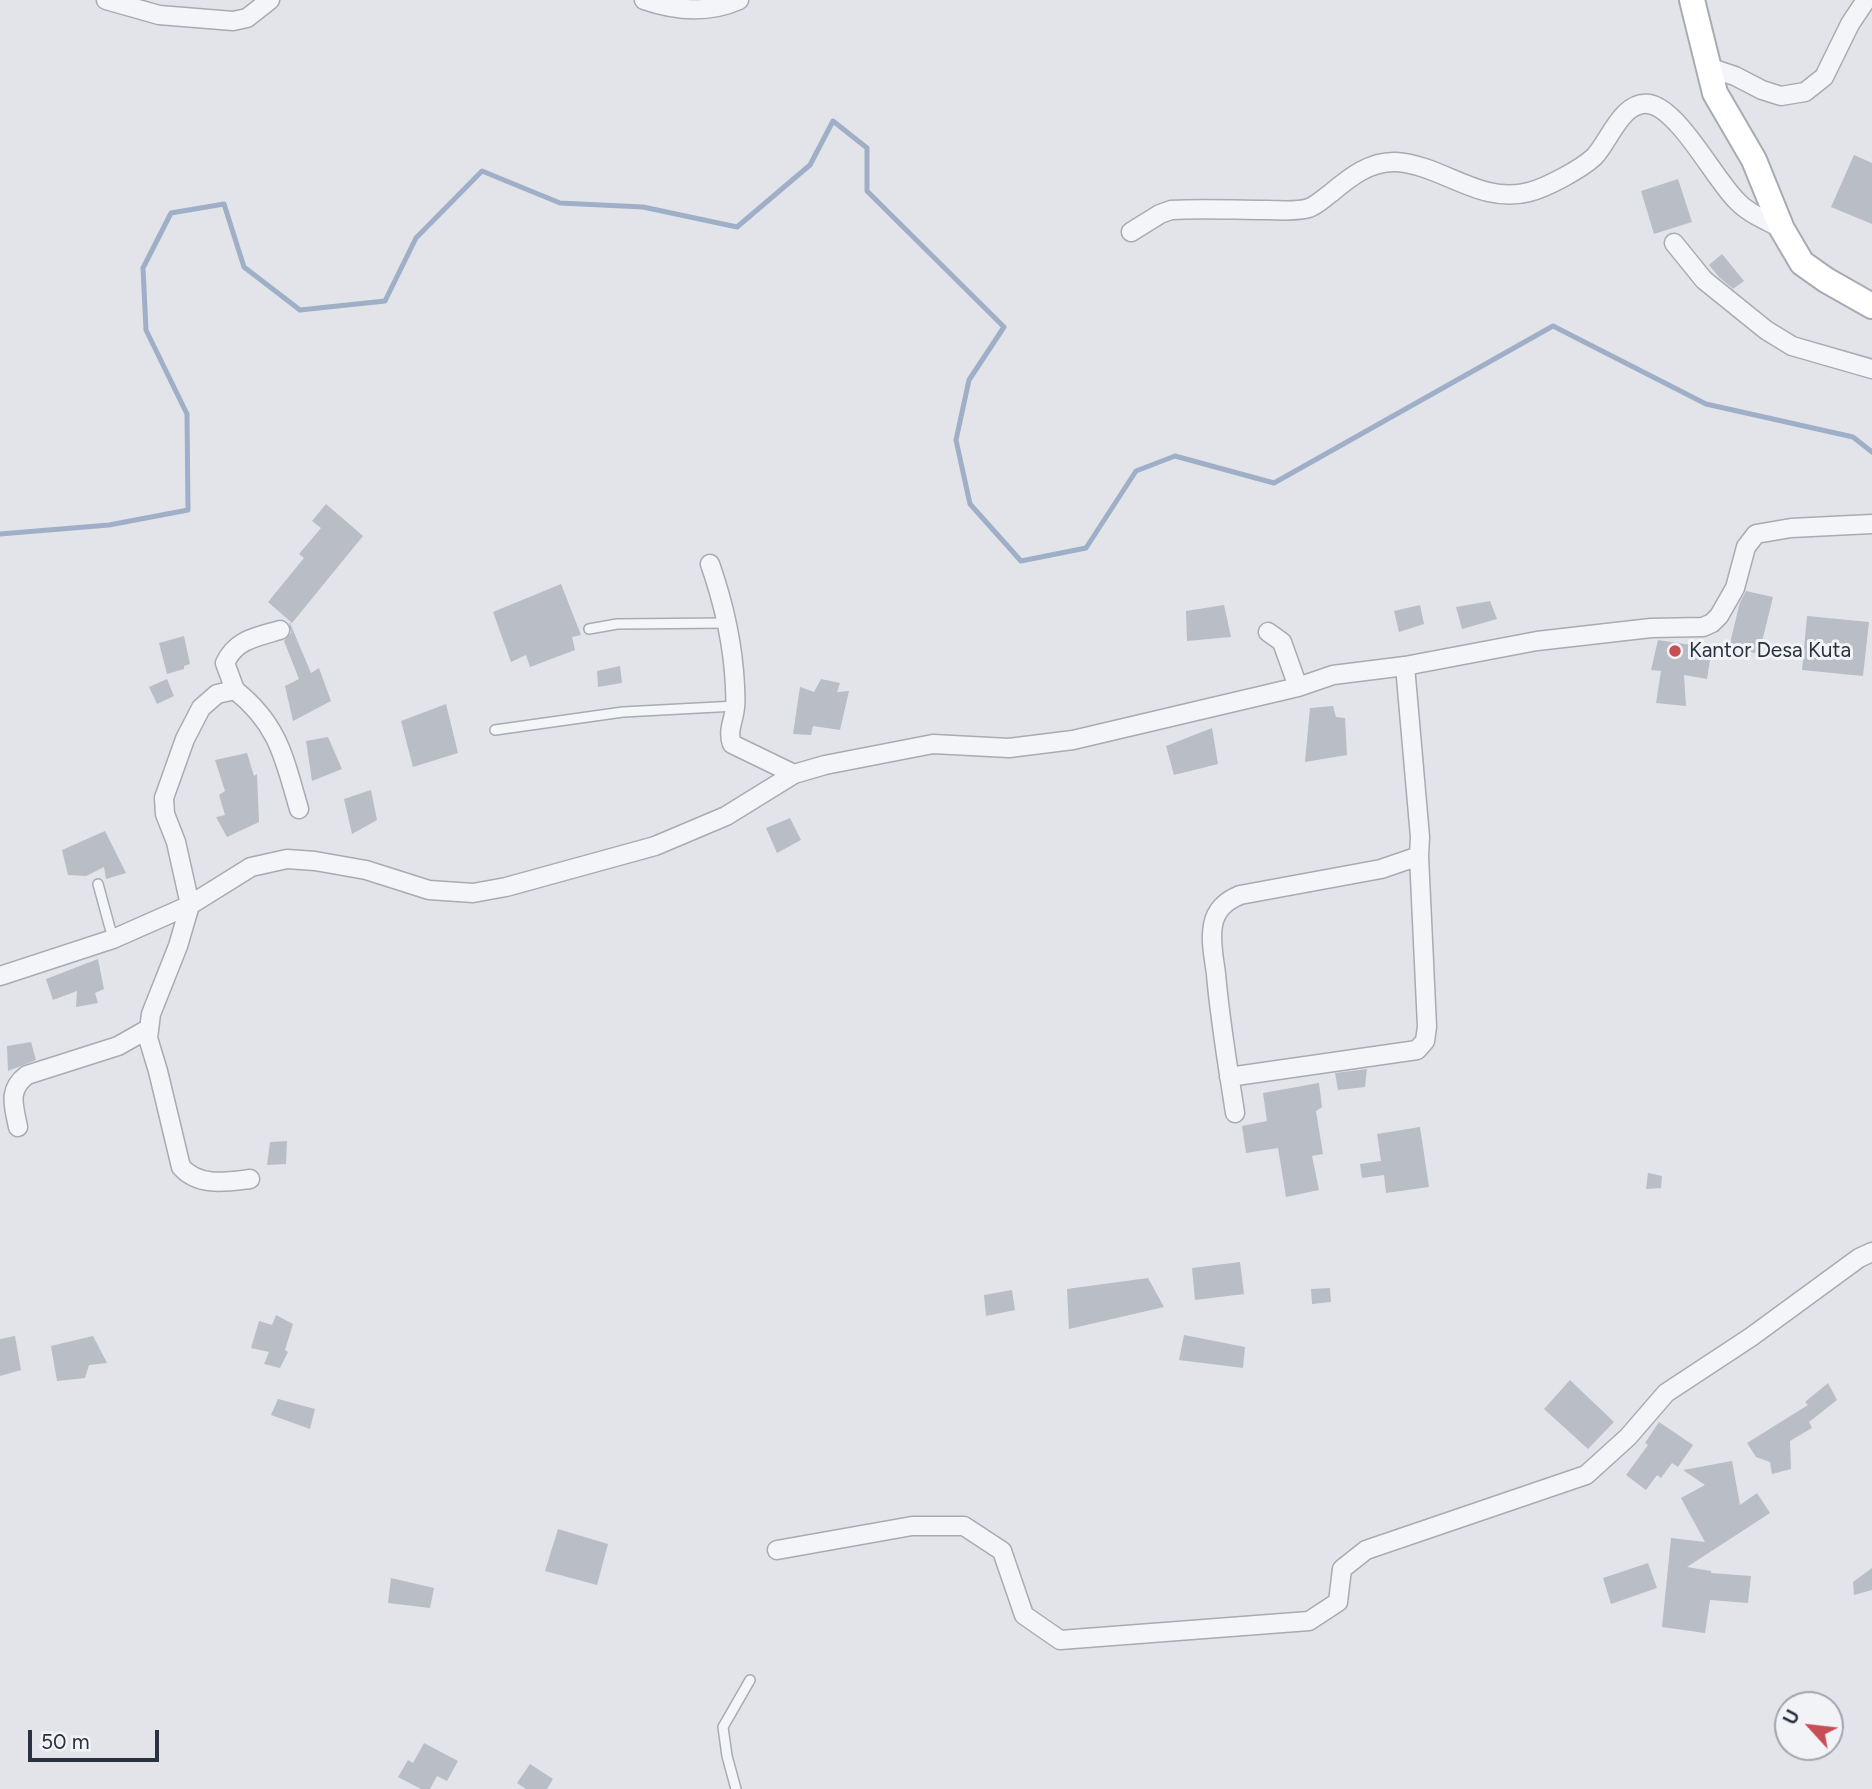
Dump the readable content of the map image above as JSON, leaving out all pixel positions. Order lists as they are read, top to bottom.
{
  "places": ["Kantor Desa Kuta"],
  "scale_bar": "50 m",
  "north": "top left"
}
